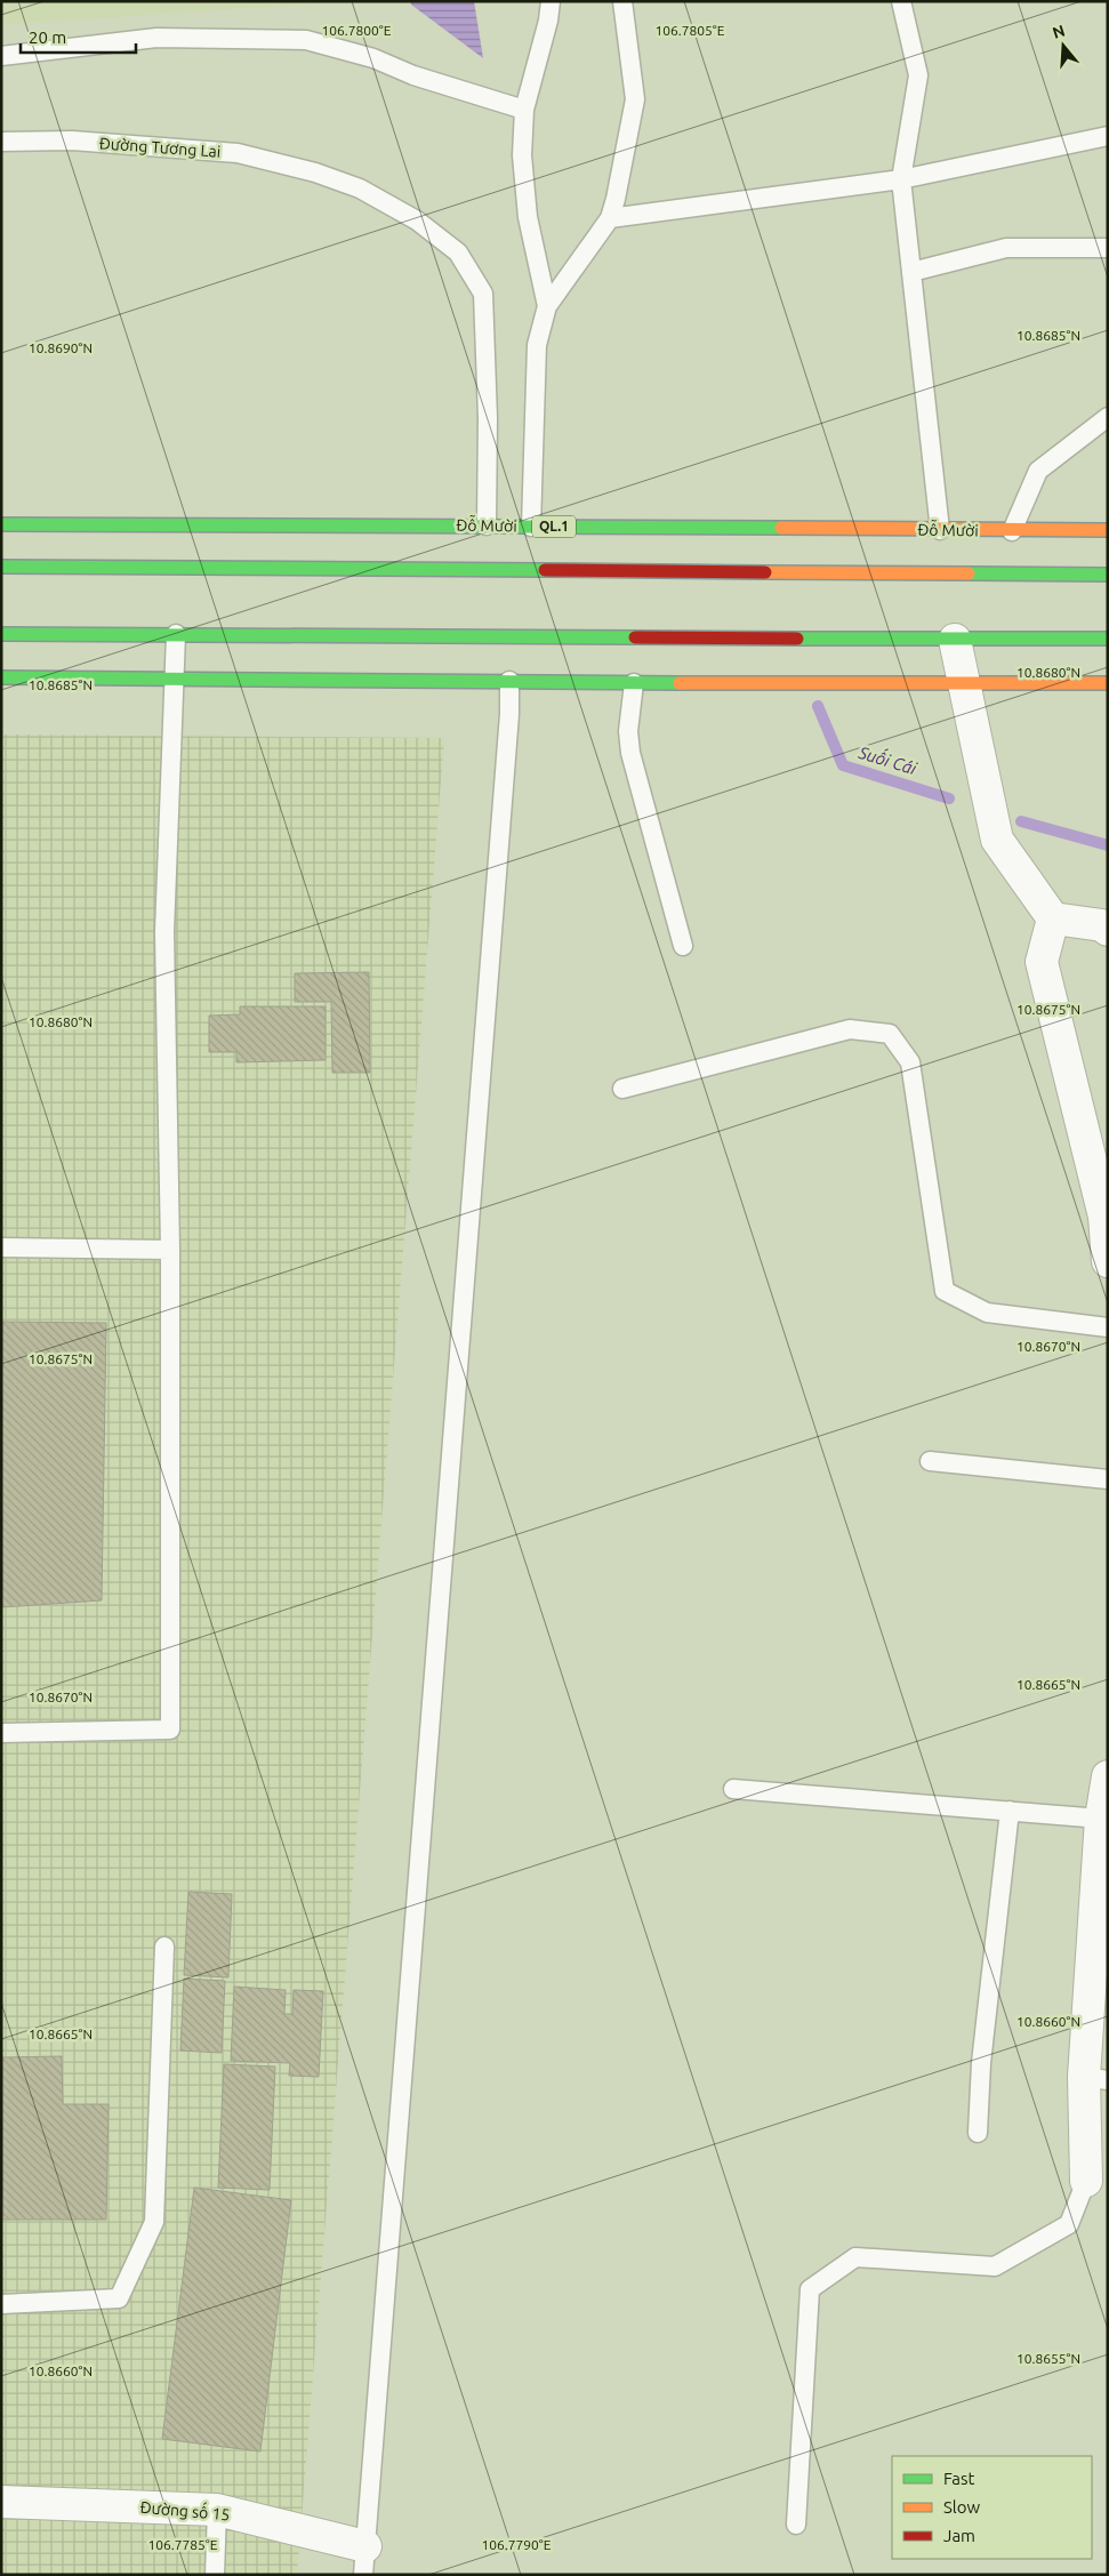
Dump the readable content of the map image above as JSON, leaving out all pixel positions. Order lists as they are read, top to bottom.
{
  "streets": {
    "highway": ["Đỗ Mười", "QL.1"],
    "street": ["Đường số 15"],
    "lane": ["Đường Tương Lai"]
  },
  "crossings": [
    ["Đường Tương Lai", "Đỗ Mười"]
  ],
  "water": ["Suối Cái"],
  "legend": ["Fast", "Slow", "Jam"],
  "scale_bar": "20 m",
  "north": "top",
  "coordinates": [
    "106.7800°E",
    "106.7805°E",
    "10.8685°N",
    "10.8690°N",
    "10.8680°N",
    "10.8675°N",
    "10.8670°N",
    "10.8665°N",
    "10.8660°N",
    "10.8655°N",
    "106.7785°E",
    "106.7790°E"
  ]
}
